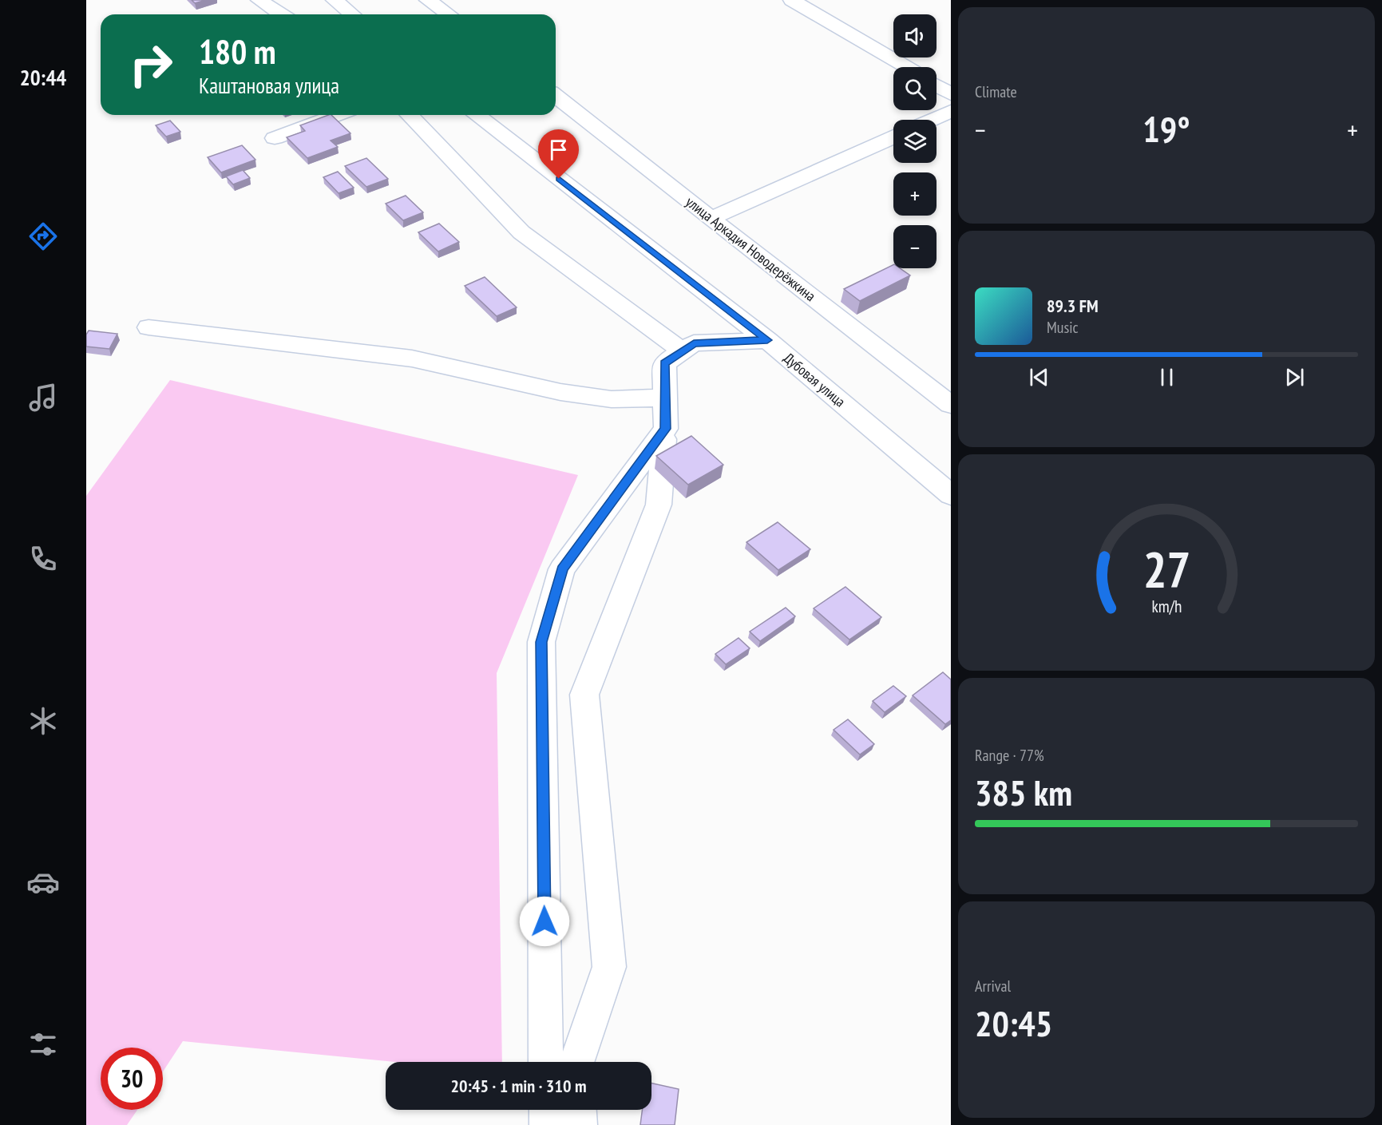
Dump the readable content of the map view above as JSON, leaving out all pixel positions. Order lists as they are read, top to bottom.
{
  "streets": {
    "street": ["улица Аркадия Новодерёжкина", "Дубовая улица"]
  },
  "page": {
    "tabs": "20:44",
    "tile": [
      "Climate",
      ["Range · 77%", "385 km"],
      ["Arrival", "20:45"]
    ],
    "map_buttons": ["+", "−"],
    "turn": ["180 m", "Каштановая улица"],
    "heat": ["−", "19°", "+"],
    "song": ["89.3 FM", "Music"],
    "limit": "30",
    "trip": "20:45 · 1 min · 310 m",
    "gauge": ["27", "km/h"]
  }
}
